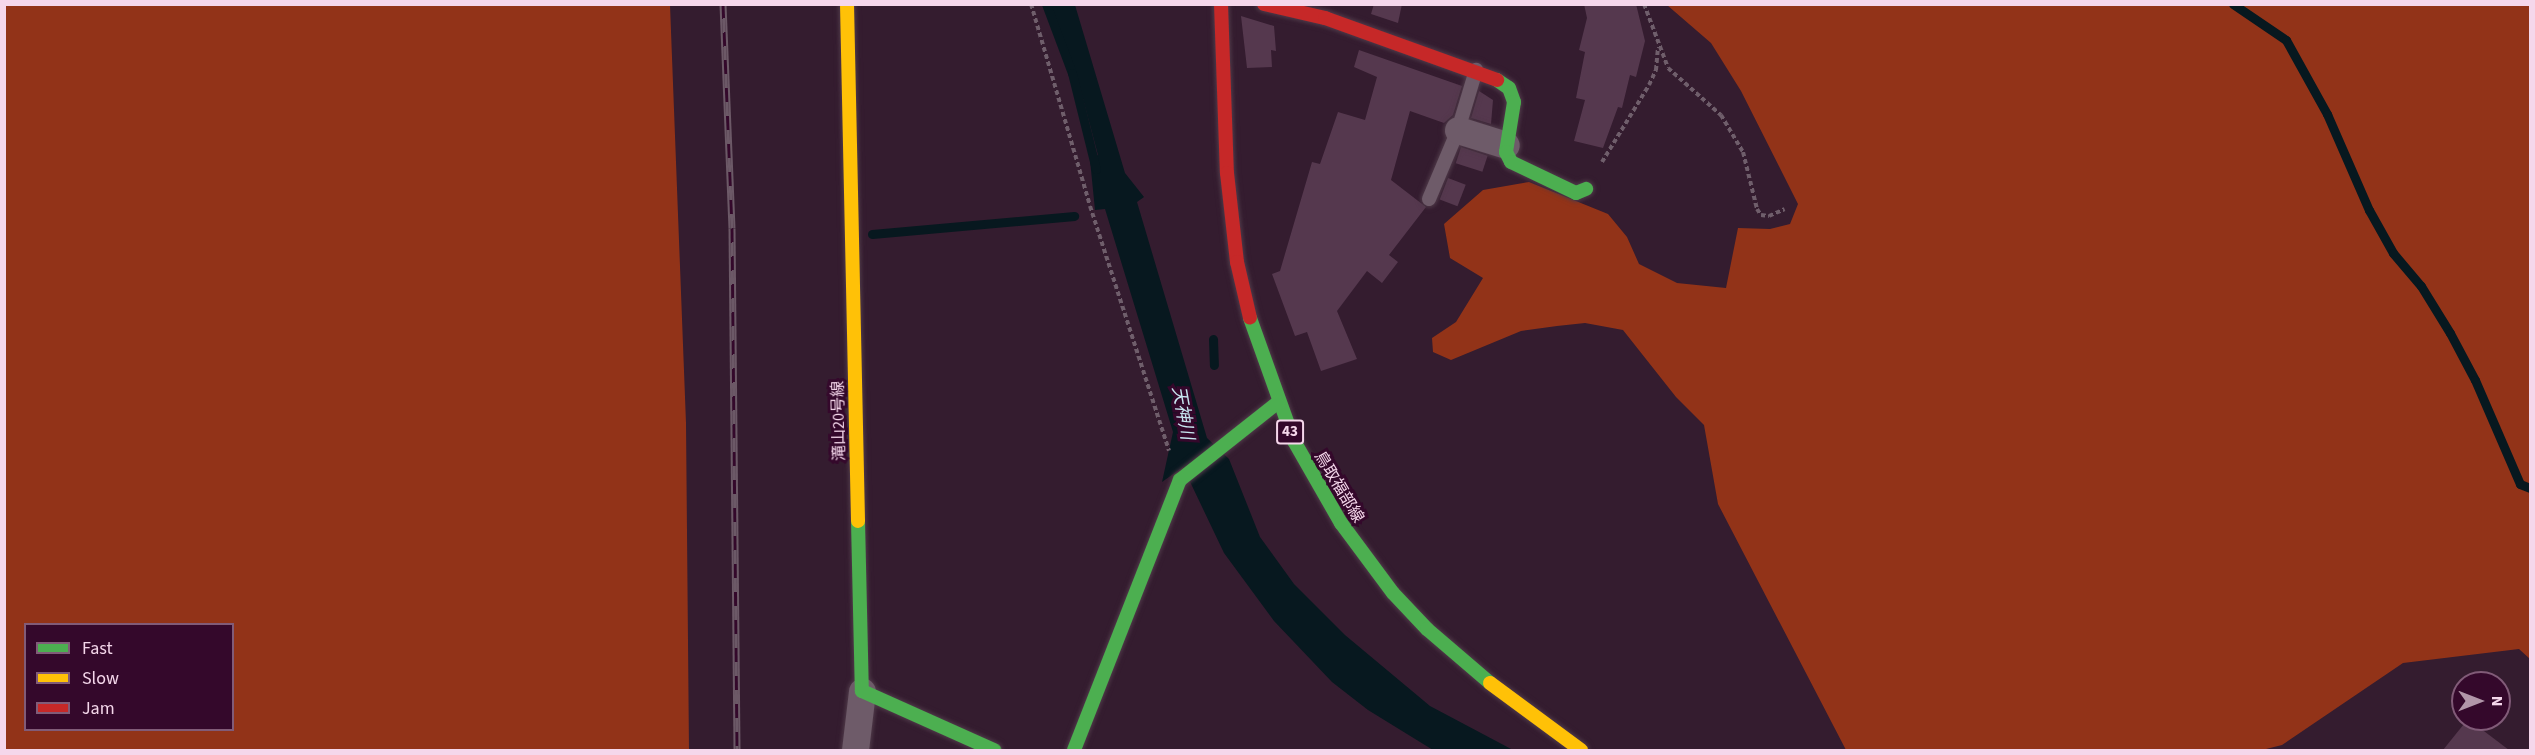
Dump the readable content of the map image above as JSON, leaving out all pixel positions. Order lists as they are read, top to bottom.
{
  "streets": {
    "street": ["滝山20号線", "43", "鳥取福部線"]
  },
  "water": ["天神川"],
  "legend": ["Fast", "Slow", "Jam"],
  "north": "right"
}
